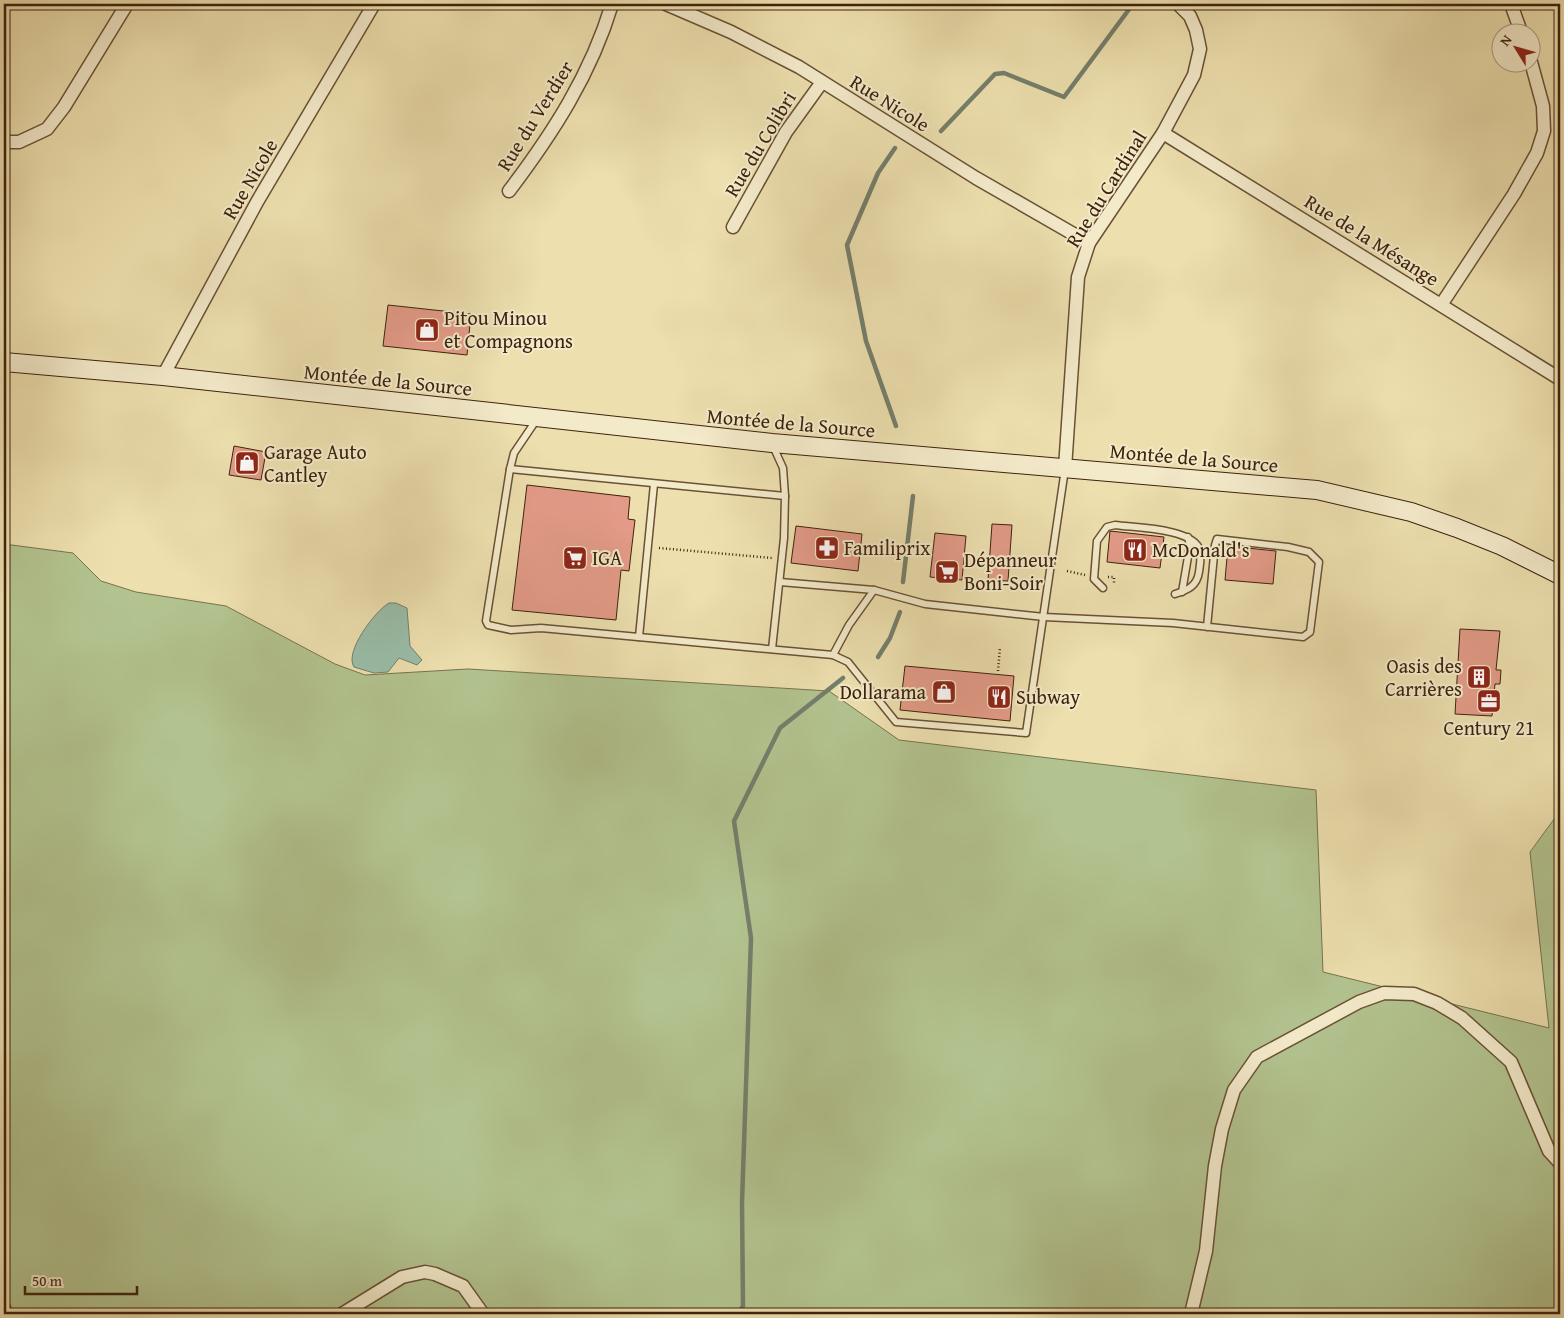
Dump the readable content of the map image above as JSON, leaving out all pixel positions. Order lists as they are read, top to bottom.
{
  "streets": {
    "main road": ["Montée de la Source"],
    "street": [
      "Rue Nicole",
      "Rue du Verdier",
      "Rue du Colibri",
      "Rue du Cardinal",
      "Rue de la Mésange"
    ]
  },
  "crossings": [
    ["Rue Nicole", "Rue du Colibri"],
    ["Rue Nicole", "Rue du Cardinal"],
    ["Rue Nicole", "Montée de la Source"],
    ["Rue du Cardinal", "Rue de la Mésange"],
    ["Rue du Cardinal", "Montée de la Source"]
  ],
  "places": {
    "shop": ["Pitou Minou et Compagnons", "Garage Auto Cantley", "Dollarama"],
    "pharmacy": ["Familiprix"],
    "restaurant": ["McDonald's", "Subway"],
    "supermarket": ["IGA", "Dépanneur Boni-Soir"],
    "building": ["Oasis des Carrières"],
    "office": ["Century 21"]
  },
  "scale_bar": "50 m",
  "north": "top left"
}
